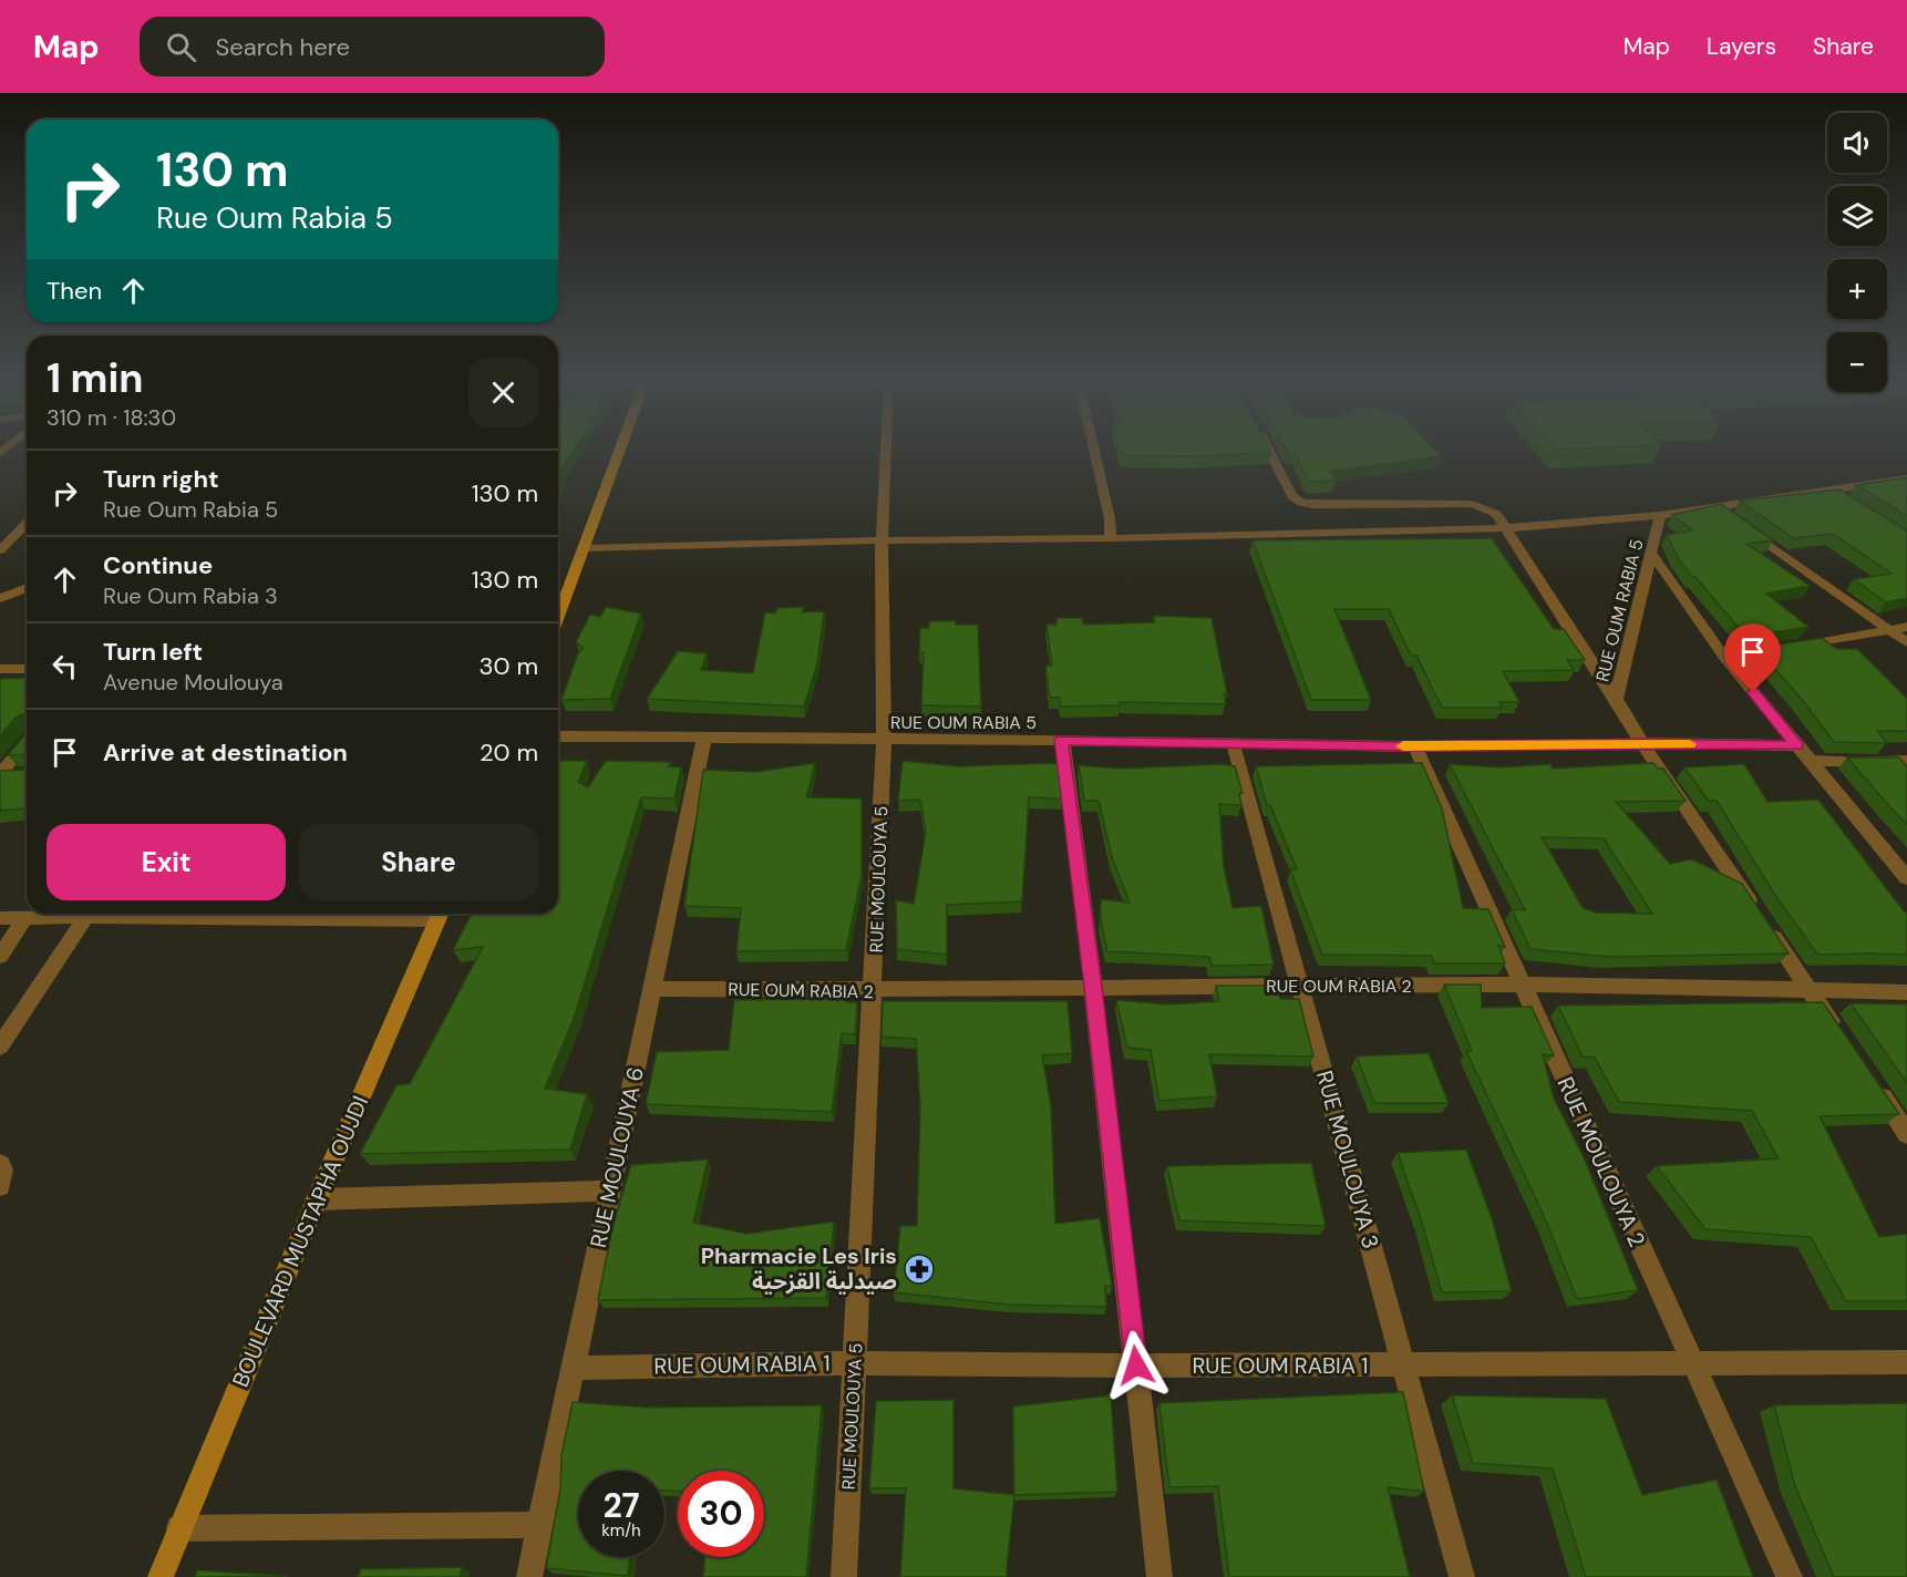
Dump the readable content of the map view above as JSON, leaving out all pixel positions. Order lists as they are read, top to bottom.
{
  "streets": {
    "main road": ["BOULEVARD MUSTAPHA OUJDI"],
    "street": [
      "RUE OUM RABIA 5",
      "RUE MOULOUYA 5",
      "RUE OUM RABIA 2",
      "RUE MOULOUYA 6",
      "RUE MOULOUYA 3",
      "RUE MOULOUYA 2",
      "RUE OUM RABIA 1"
    ]
  },
  "crossings": [
    ["RUE OUM RABIA 5", "RUE MOULOUYA 5"],
    ["RUE OUM RABIA 5", "RUE MOULOUYA 6"],
    ["RUE OUM RABIA 5", "RUE MOULOUYA 3"],
    ["RUE OUM RABIA 5", "RUE MOULOUYA 2"],
    ["RUE MOULOUYA 5", "RUE OUM RABIA 2"],
    ["RUE MOULOUYA 5", "RUE OUM RABIA 1"],
    ["RUE OUM RABIA 2", "RUE MOULOUYA 6"],
    ["RUE OUM RABIA 2", "RUE MOULOUYA 3"],
    ["RUE OUM RABIA 2", "RUE MOULOUYA 2"],
    ["RUE MOULOUYA 6", "RUE OUM RABIA 1"],
    ["RUE MOULOUYA 3", "RUE OUM RABIA 1"],
    ["RUE MOULOUYA 2", "RUE OUM RABIA 1"]
  ],
  "places": {
    "pharmacy": ["Pharmacie Les Iris صيدلية القزحية"]
  },
  "page": {
    "header": "Map",
    "search": "Search here",
    "nav": ["Map", "Layers", "Share"],
    "map_buttons": ["+", "−"],
    "turn": ["130 m", "Rue Oum Rabia 5"],
    "then": "Then",
    "heading": ["1 min", "310 m · 18:30"],
    "list": [
      {
        "name": "Turn right",
        "note": "Rue Oum Rabia 5",
        "value": "130 m"
      },
      {
        "name": "Continue",
        "note": "Rue Oum Rabia 3",
        "value": "130 m"
      },
      {
        "name": "Turn left",
        "note": "Avenue Moulouya",
        "value": "30 m"
      },
      {
        "name": "Arrive at destination",
        "value": "20 m"
      }
    ],
    "buttons": ["Exit", "Share"],
    "speed": "27 km/h",
    "limit": "30"
  }
}
